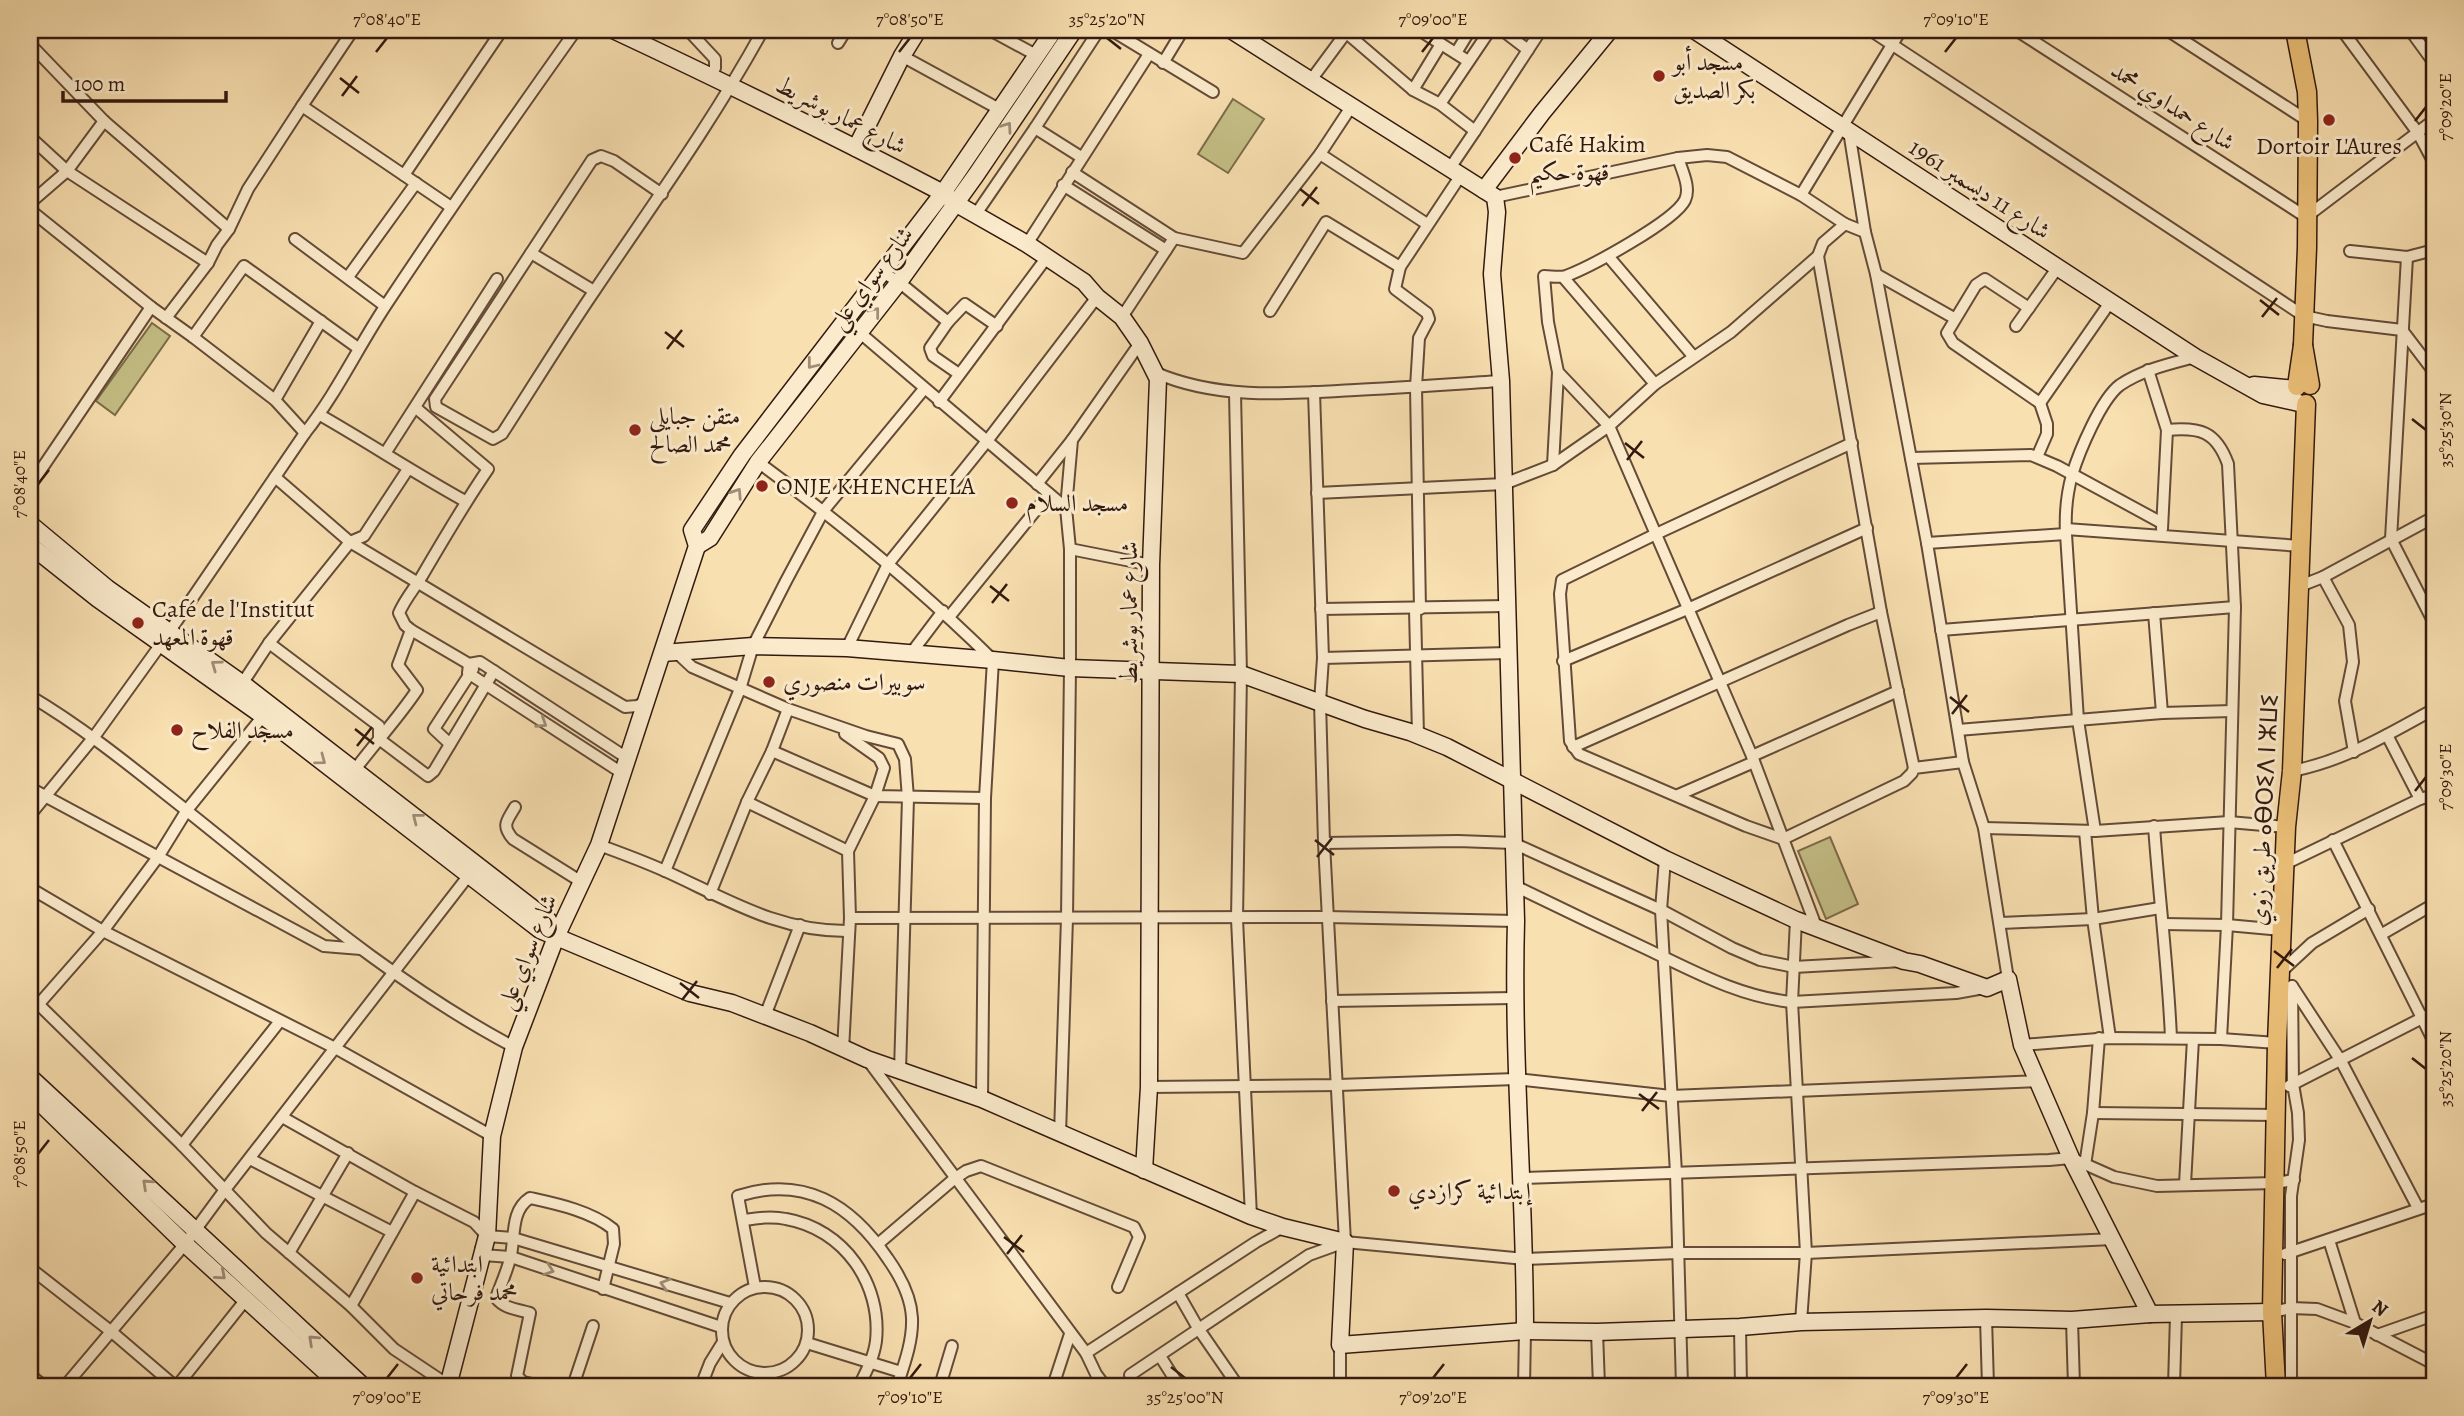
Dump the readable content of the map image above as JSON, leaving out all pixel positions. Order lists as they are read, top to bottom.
{
  "streets": {
    "main road": ["طريق زوي ⴰⴱⵔⵉⴷ ⵏ ⵣⵡⵉ"],
    "street": [
      "شارع حمداوي محمد",
      "شارع عمار بوشريط",
      "شارع 11 ديسمبر 1961",
      "شارع سواي علي"
    ]
  },
  "crossings": [
    ["شارع عمار بوشريط", "شارع سواي علي"],
    ["شارع 11 ديسمبر 1961", "طريق زوي ⴰⴱⵔⵉⴷ ⵏ ⵣⵡⵉ"]
  ],
  "places": [
    "مسجد أبو بكر الصديق",
    "Dortoir L'Aures",
    "Café Hakim قهوة حكيم",
    "متقن جبايلي محمد الصالح",
    "ONJE KHENCHELA",
    "مسجد السلام",
    "Café de l'Institut قهوة المعهد",
    "سوبيرات منصوري",
    "مسجد الفلاح",
    "إبتدائية كرازدي",
    "ابتدائية محمد فرحاتي"
  ],
  "scale_bar": "100 m",
  "north": "top right",
  "coordinates": [
    "7°08'40\"E",
    "7°08'50\"E",
    "35°25'20\"N",
    "7°09'00\"E",
    "7°09'10\"E",
    "7°09'20\"E",
    "35°25'30\"N",
    "7°09'30\"E",
    "35°25'00\"N"
  ]
}
